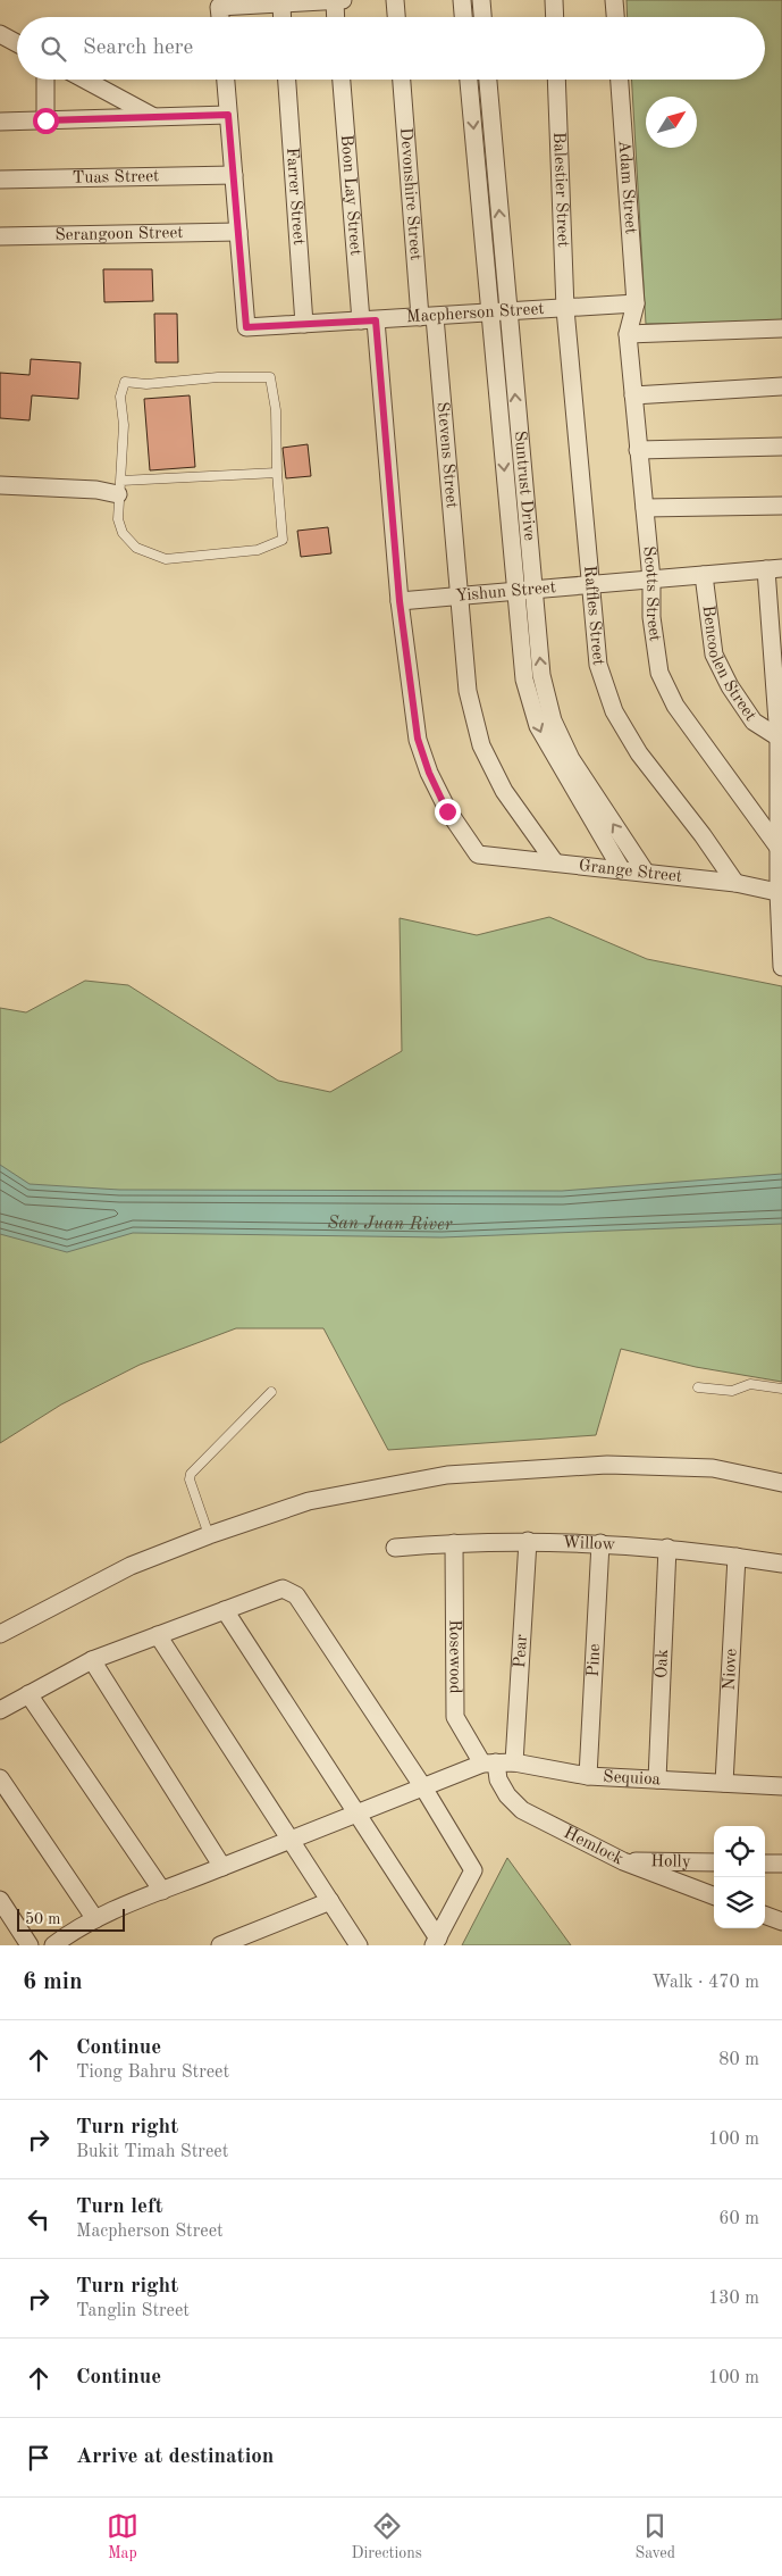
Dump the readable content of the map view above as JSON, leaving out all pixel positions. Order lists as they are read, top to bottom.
{
  "streets": {
    "street": [
      "Tuas Street",
      "Adam Street",
      "Balestier Street",
      "Devonshire Street",
      "Boon Lay Street",
      "Farrer Street",
      "Serangoon Street",
      "Macpherson Street",
      "Stevens Street",
      "Suntrust Drive",
      "Yishun Street",
      "Scotts Street",
      "Raffles Street",
      "Bencoolen Street",
      "Grange Street",
      "Willow",
      "Pear",
      "Rosewood",
      "Pine",
      "Oak",
      "Niove",
      "Sequioa",
      "Hemlock",
      "Holly"
    ]
  },
  "crossings": [
    ["Adam Street", "Macpherson Street"],
    ["Adam Street", "Scotts Street"],
    ["Balestier Street", "Macpherson Street"],
    ["Balestier Street", "Raffles Street"],
    ["Devonshire Street", "Macpherson Street"],
    ["Devonshire Street", "Stevens Street"],
    ["Boon Lay Street", "Macpherson Street"],
    ["Boon Lay Street", "Yishun Street"],
    ["Boon Lay Street", "Grange Street"],
    ["Farrer Street", "Macpherson Street"],
    ["Serangoon Street", "Macpherson Street"],
    ["Macpherson Street", "Stevens Street"],
    ["Macpherson Street", "Suntrust Drive"],
    ["Macpherson Street", "Scotts Street"],
    ["Macpherson Street", "Raffles Street"],
    ["Stevens Street", "Yishun Street"],
    ["Stevens Street", "Grange Street"],
    ["Suntrust Drive", "Yishun Street"],
    ["Suntrust Drive", "Grange Street"],
    ["Yishun Street", "Scotts Street"],
    ["Yishun Street", "Raffles Street"],
    ["Yishun Street", "Bencoolen Street"],
    ["Raffles Street", "Grange Street"],
    ["Willow", "Pear"],
    ["Willow", "Rosewood"],
    ["Willow", "Pine"],
    ["Willow", "Oak"],
    ["Willow", "Niove"],
    ["Pear", "Sequioa"],
    ["Rosewood", "Sequioa"],
    ["Rosewood", "Hemlock"],
    ["Pine", "Sequioa"],
    ["Oak", "Sequioa"],
    ["Niove", "Sequioa"],
    ["Sequioa", "Hemlock"],
    ["Hemlock", "Holly"]
  ],
  "water": ["San Juan River"],
  "scale_bar": "50 m",
  "north": "top right",
  "page": {
    "search": "Search here",
    "scale": "50 m",
    "heading": ["6 min", "Walk · 470 m"],
    "list": [
      ["Continue", "Tiong Bahru Street", "80 m"],
      ["Turn right", "Bukit Timah Street", "100 m"],
      ["Turn left", "Macpherson Street", "60 m"],
      ["Turn right", "Tanglin Street", "130 m"],
      ["Continue", "100 m"],
      "Arrive at destination"
    ],
    "nav": ["Map", "Directions", "Saved"]
  }
}
